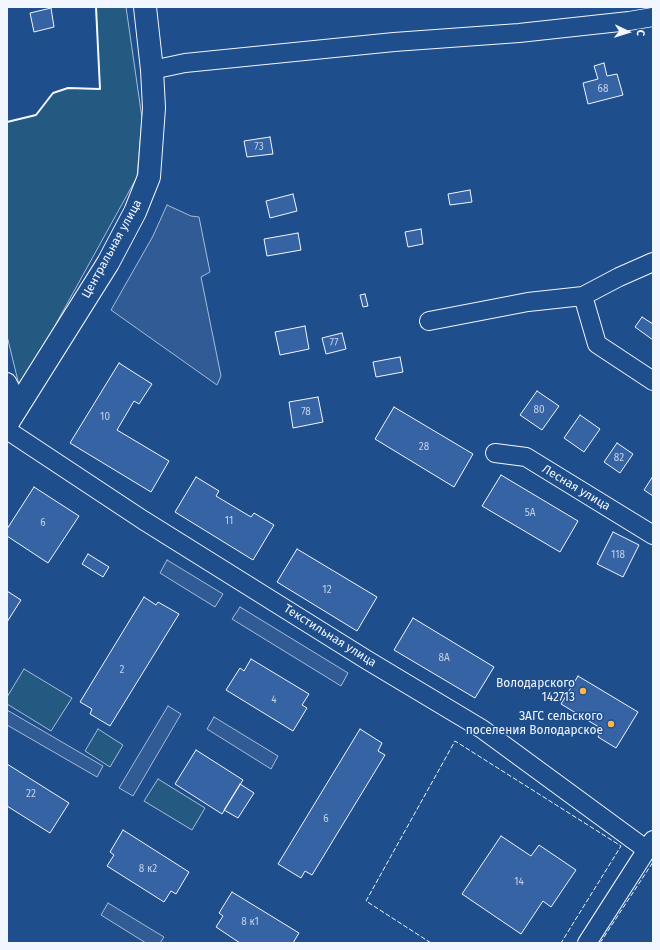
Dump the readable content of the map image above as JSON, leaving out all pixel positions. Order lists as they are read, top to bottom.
{
  "streets": {
    "main road": ["Центральная улица"],
    "street": ["Лесная улица", "Текстильная улица"]
  },
  "places": ["Володарского 142713", "ЗАГС сельского поселения Володарское"],
  "house_numbers": [
    "68",
    "73",
    "77",
    "80",
    "78",
    "10",
    "28",
    "82",
    "5А",
    "11",
    "6",
    "118",
    "12",
    "8А",
    "2",
    "4",
    "22",
    "6",
    "8 к2",
    "14",
    "8 к1"
  ],
  "north": "right"
}
